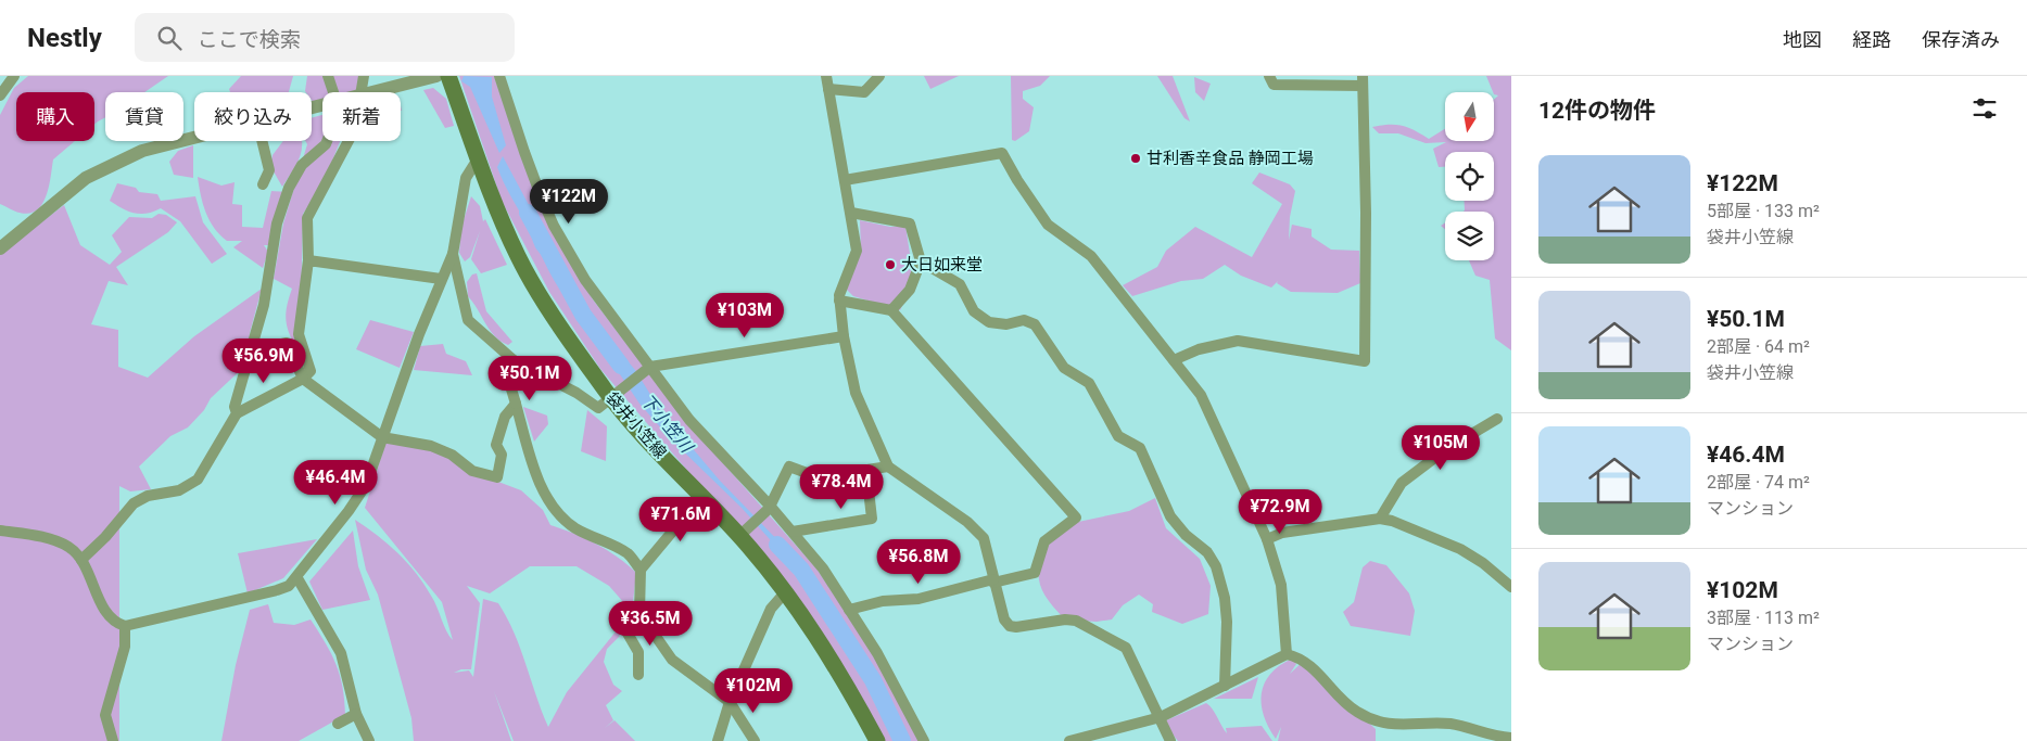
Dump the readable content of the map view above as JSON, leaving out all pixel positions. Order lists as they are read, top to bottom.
{
  "streets": {
    "main road": ["袋井小笠線"]
  },
  "water": ["下小笠川"],
  "places": ["甘利香辛食品 静岡工場", "大日如来堂"],
  "north": "bottom",
  "page": {
    "header": "Nestly",
    "search": "ここで検索",
    "nav": ["地図", "経路", "保存済み"],
    "heading": "12件の物件",
    "chip": [
      "購入",
      "賃貸",
      "絞り込み",
      "新着"
    ],
    "list": [
      {
        "name": "¥122M",
        "note": "5部屋 · 133 m² · 袋井小笠線"
      },
      {
        "name": "¥50.1M",
        "note": "2部屋 · 64 m² · 袋井小笠線"
      },
      {
        "name": "¥46.4M",
        "note": "2部屋 · 74 m² · マンション"
      },
      {
        "name": "¥102M",
        "note": "3部屋 · 113 m² · マンション"
      }
    ],
    "price": [
      "¥122M",
      "¥103M",
      "¥56.9M",
      "¥50.1M",
      "¥105M",
      "¥46.4M",
      "¥78.4M",
      "¥72.9M",
      "¥71.6M",
      "¥56.8M",
      "¥36.5M",
      "¥102M"
    ]
  }
}
